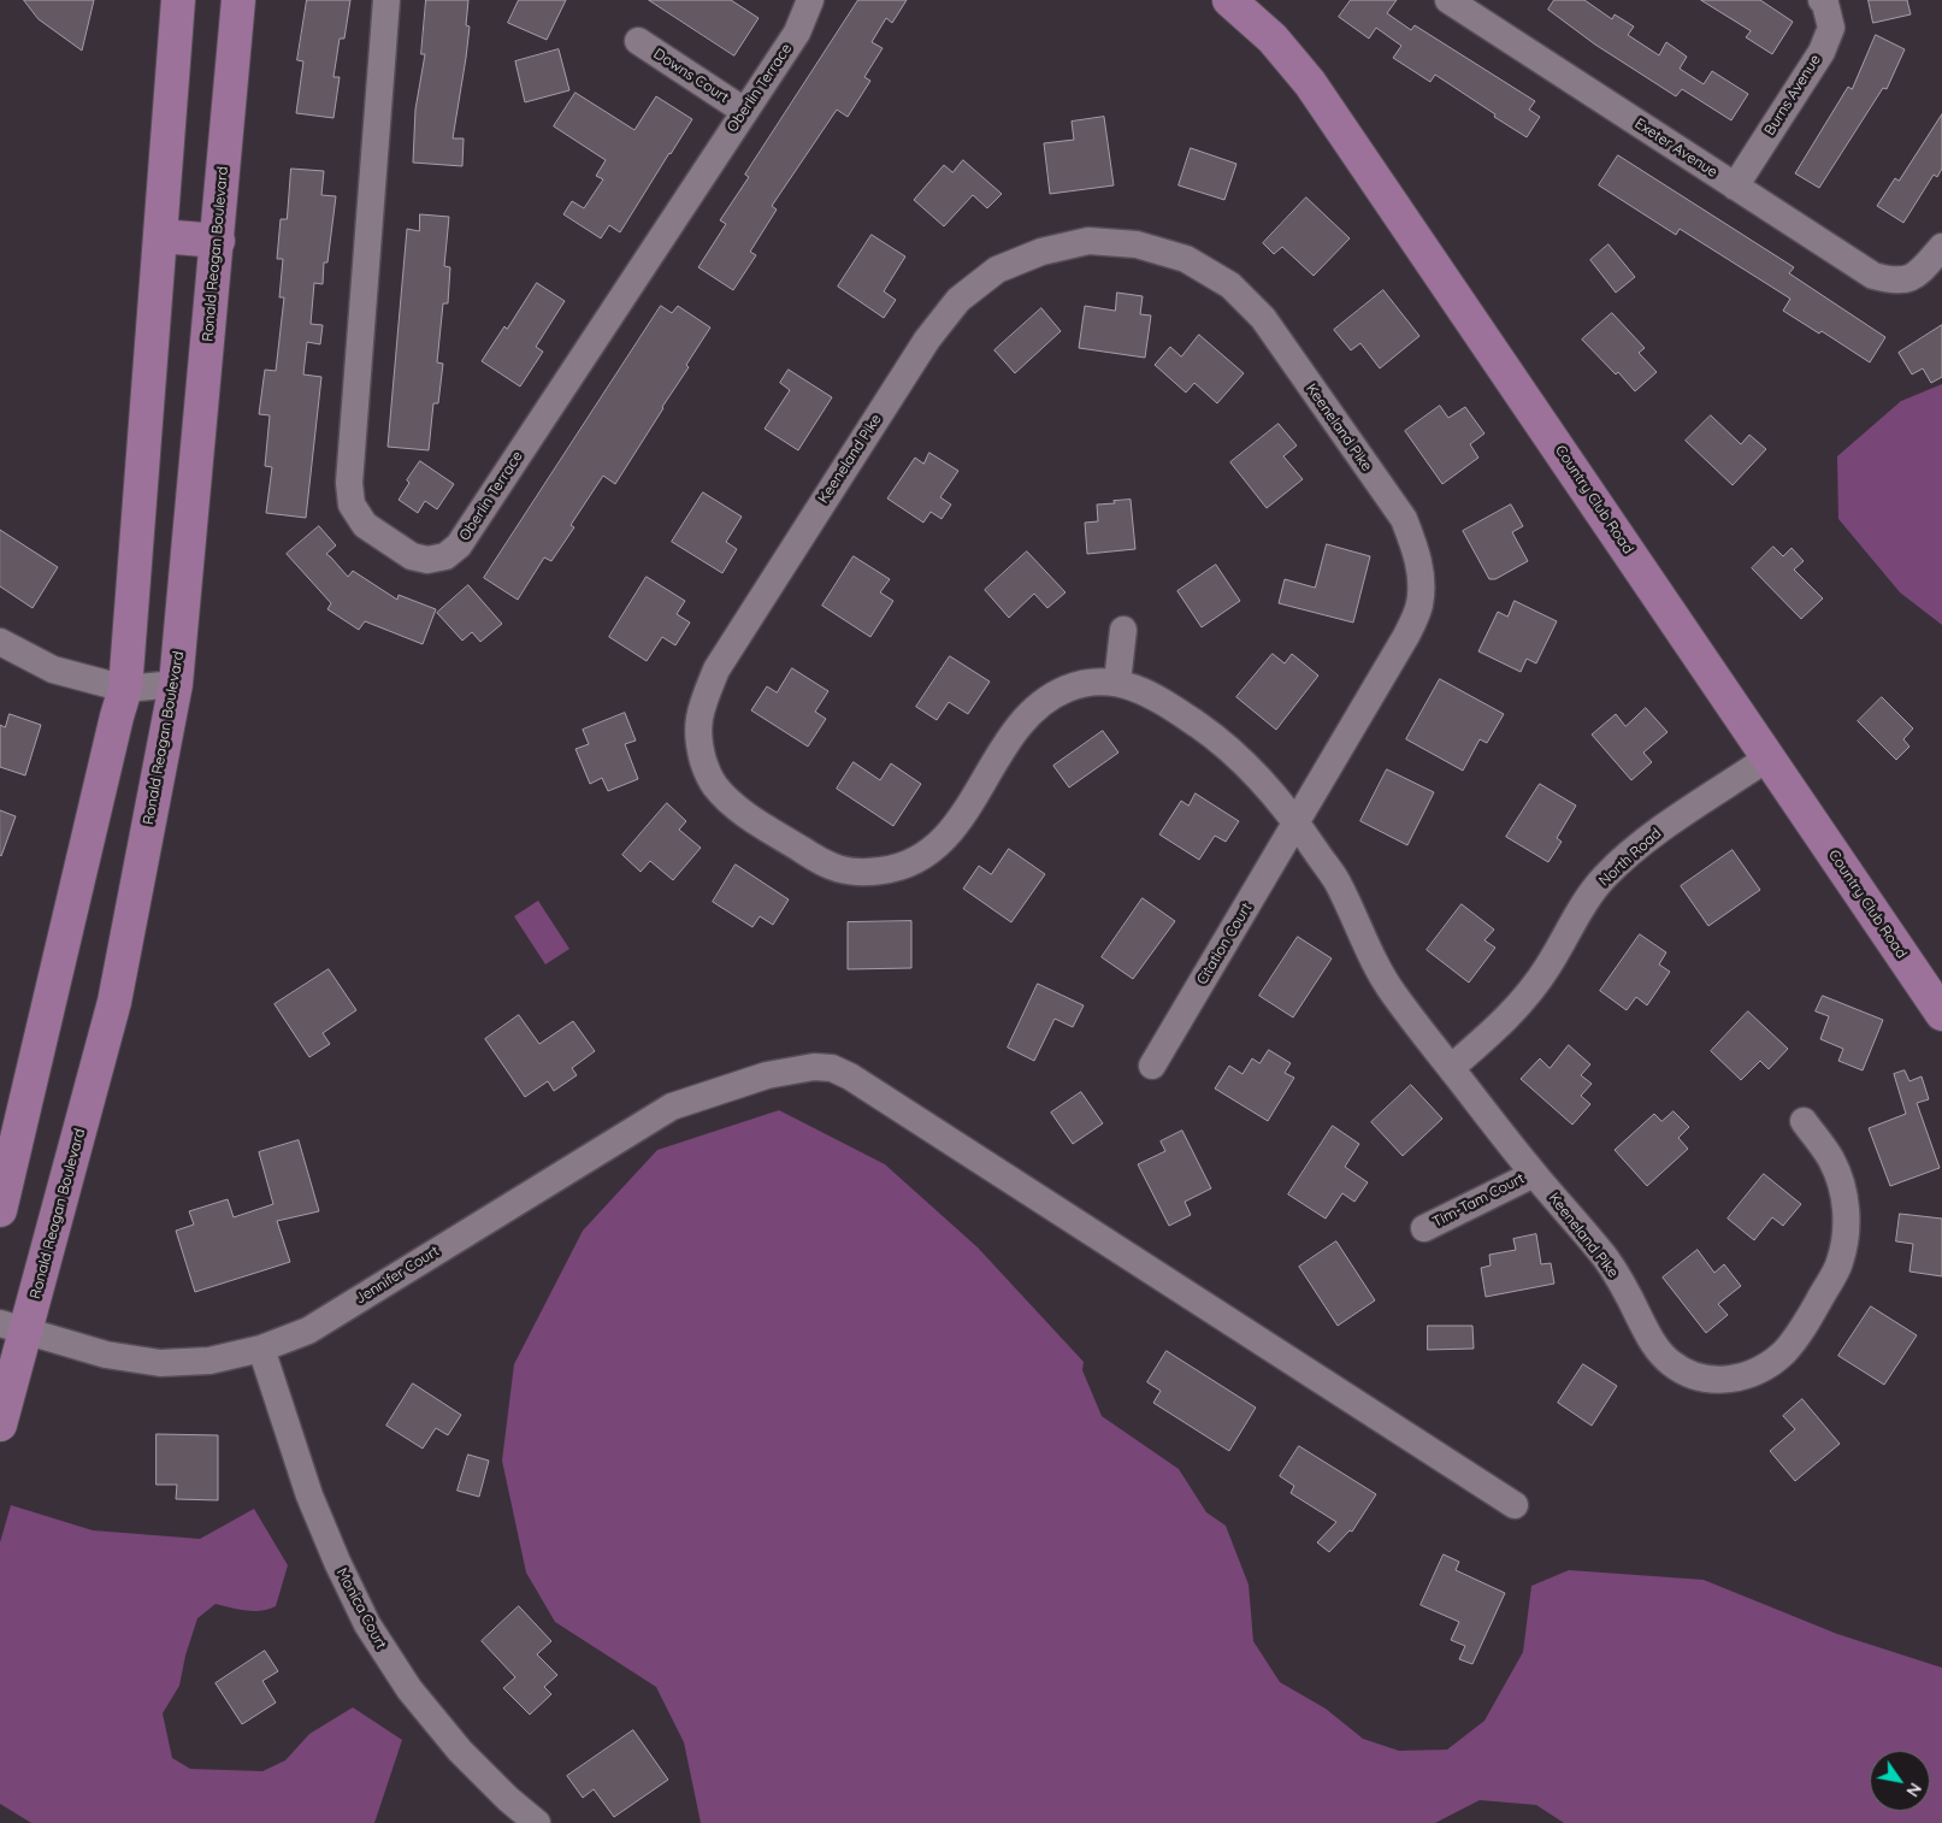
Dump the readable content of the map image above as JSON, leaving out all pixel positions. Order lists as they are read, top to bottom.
{
  "streets": {
    "main road": ["Ronald Reagan Boulevard", "Country Club Road"],
    "street": [
      "Downs Court",
      "Oberlin Terrace",
      "Burns Avenue",
      "Exeter Avenue",
      "Keeneland Pike",
      "North Road",
      "Citation Court",
      "Tim-Tam Court",
      "Jennifer Court",
      "Monica Court"
    ]
  },
  "crossings": [
    ["Downs Court", "Oberlin Terrace"],
    ["Burns Avenue", "Exeter Avenue"],
    ["Ronald Reagan Boulevard", "Jennifer Court"],
    ["Keeneland Pike", "North Road"],
    ["Keeneland Pike", "Citation Court"],
    ["Keeneland Pike", "Tim-Tam Court"],
    ["Country Club Road", "North Road"],
    ["Jennifer Court", "Monica Court"]
  ],
  "north": "bottom right"
}
